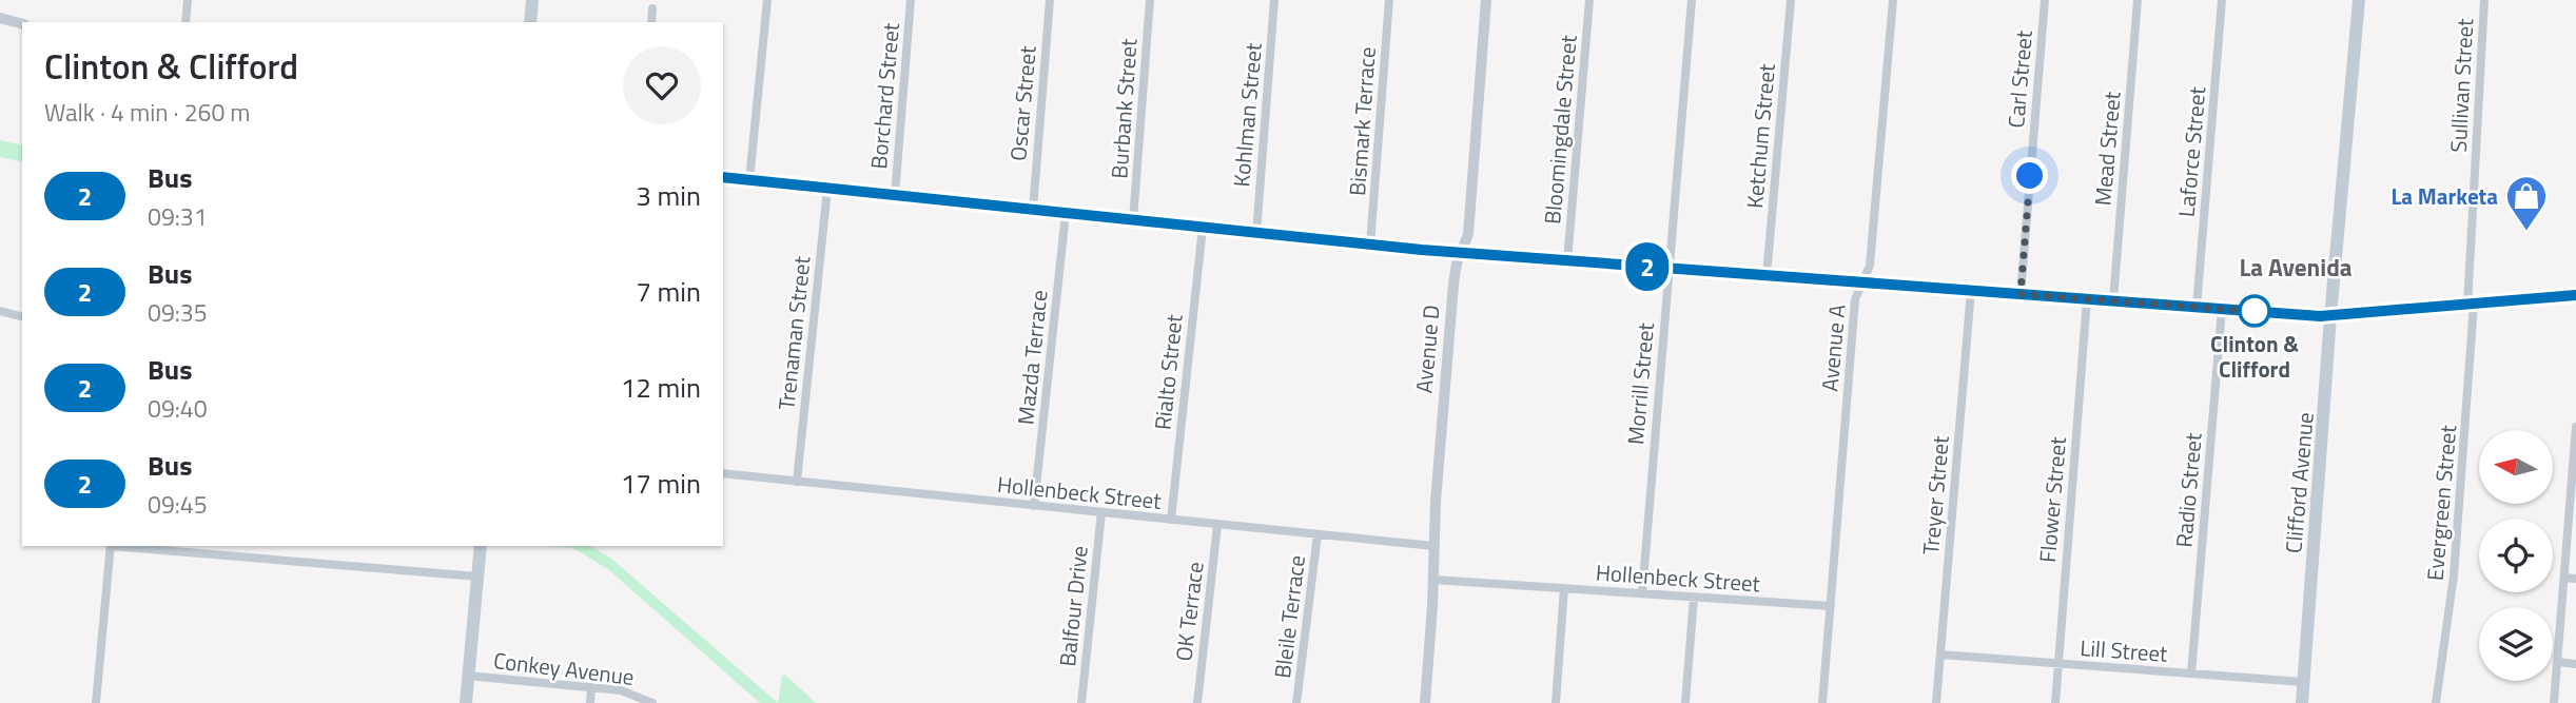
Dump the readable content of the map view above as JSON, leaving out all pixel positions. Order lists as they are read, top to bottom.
{
  "streets": {
    "main road": ["Clifford Avenue"],
    "street": [
      "Carl Street",
      "Sullivan Street",
      "Borchard Street",
      "Oscar Street",
      "Burbank Street",
      "Kohlman Street",
      "Bismark Terrace",
      "Bloomingdale Street",
      "Ketchum Street",
      "Mead Street",
      "Laforce Street",
      "Trenaman Street",
      "Avenue A",
      "Avenue D",
      "Mazda Terrace",
      "Rialto Street",
      "Morrill Street",
      "Radio Street",
      "Hollenbeck Street",
      "Treyer Street",
      "Flower Street",
      "Evergreen Street",
      "Balfour Drive",
      "OK Terrace",
      "Bleile Terrace",
      "Lill Street",
      "Conkey Avenue"
    ]
  },
  "crossings": [
    ["Sullivan Street", "Evergreen Street"],
    ["Trenaman Street", "Hollenbeck Street"],
    ["Avenue A", "Hollenbeck Street"],
    ["Avenue D", "Hollenbeck Street"],
    ["Mazda Terrace", "Hollenbeck Street"],
    ["Rialto Street", "Hollenbeck Street"],
    ["Morrill Street", "Hollenbeck Street"],
    ["Clifford Avenue", "Lill Street"],
    ["Radio Street", "Lill Street"],
    ["Hollenbeck Street", "Balfour Drive"],
    ["Hollenbeck Street", "OK Terrace"],
    ["Hollenbeck Street", "Bleile Terrace"],
    ["Treyer Street", "Lill Street"],
    ["Flower Street", "Lill Street"]
  ],
  "districts": ["La Avenida"],
  "places": {
    "shop": ["La Marketa"],
    "other": ["Clinton & Clifford"]
  },
  "lines": ["bus line 2"],
  "north": "left",
  "page": {
    "on_map": "2",
    "heading": ["Clinton & Clifford", "Walk · 4 min · 260 m"],
    "list": [
      {
        "mark": "2",
        "name": "Bus",
        "note": "09:31",
        "value": "3 min"
      },
      {
        "mark": "2",
        "name": "Bus",
        "note": "09:35",
        "value": "7 min"
      },
      {
        "mark": "2",
        "name": "Bus",
        "note": "09:40",
        "value": "12 min"
      },
      {
        "mark": "2",
        "name": "Bus",
        "note": "09:45",
        "value": "17 min"
      }
    ]
  }
}
